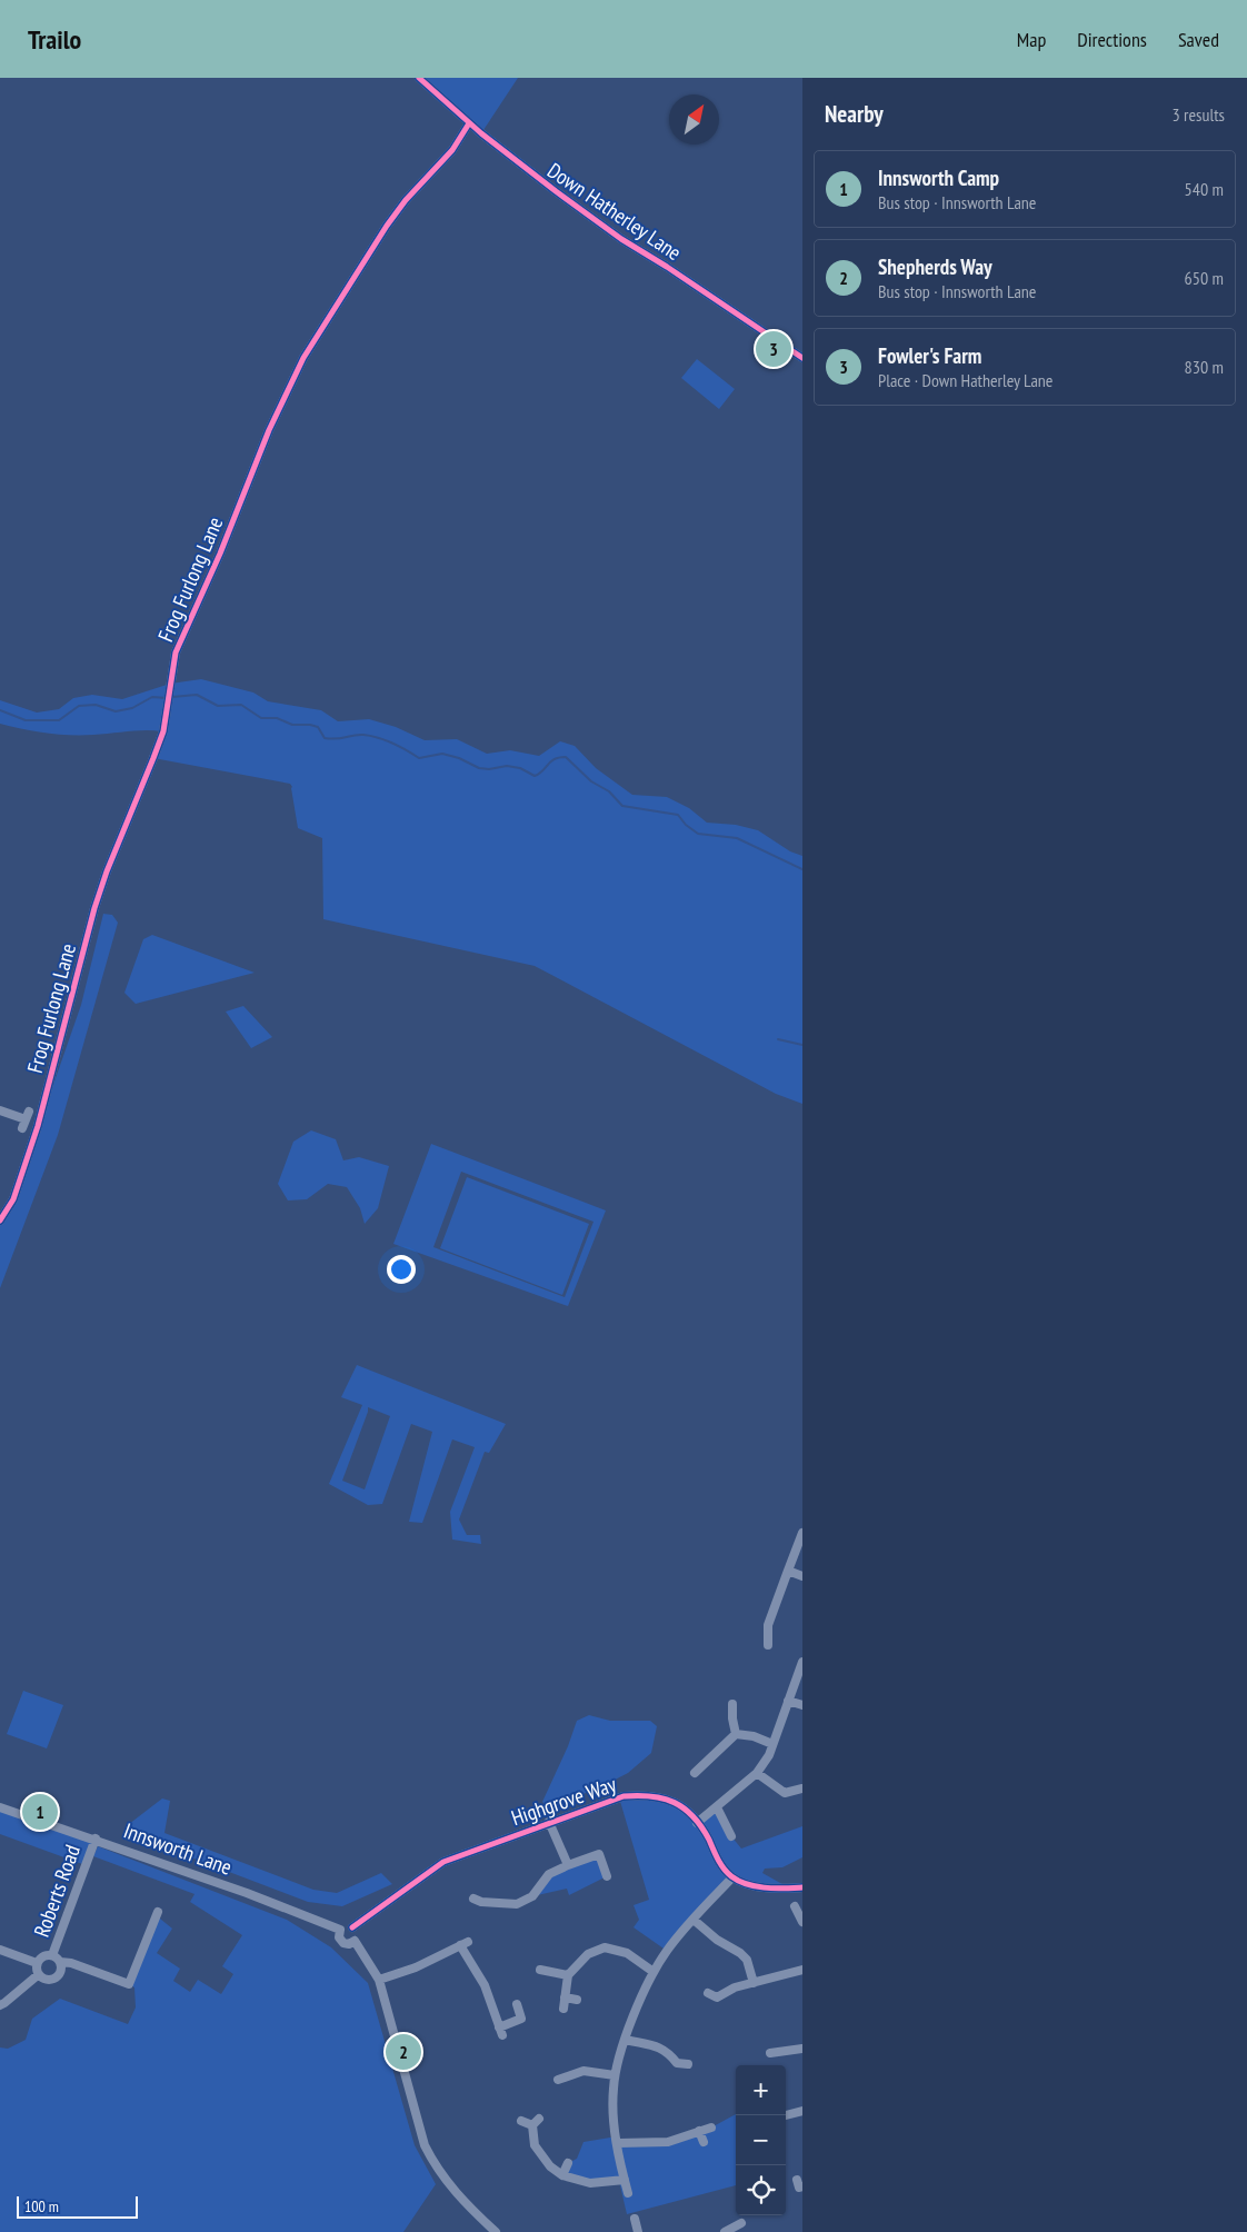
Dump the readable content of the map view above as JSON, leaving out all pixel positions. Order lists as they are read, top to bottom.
{
  "streets": {
    "street": [
      "Down Hatherley Lane",
      "Frog Furlong Lane",
      "Highgrove Way",
      "Innsworth Lane",
      "Roberts Road"
    ]
  },
  "crossings": [
    ["Down Hatherley Lane", "Frog Furlong Lane"],
    ["Highgrove Way", "Innsworth Lane"],
    ["Innsworth Lane", "Roberts Road"]
  ],
  "scale_bar": "100 m",
  "north": "top right",
  "page": {
    "header": "Trailo",
    "nav": ["Map", "Directions", "Saved"],
    "heading": ["Nearby", "3 results"],
    "list": [
      {
        "mark": "1",
        "name": "Innsworth Camp",
        "note": "Bus stop · Innsworth Lane",
        "value": "540 m"
      },
      {
        "mark": "2",
        "name": "Shepherds Way",
        "note": "Bus stop · Innsworth Lane",
        "value": "650 m"
      },
      {
        "mark": "3",
        "name": "Fowler's Farm",
        "note": "Place · Down Hatherley Lane",
        "value": "830 m"
      }
    ],
    "pins": ["3", "1", "2"],
    "map_buttons": ["+", "−"],
    "scale": "100 m"
  }
}
